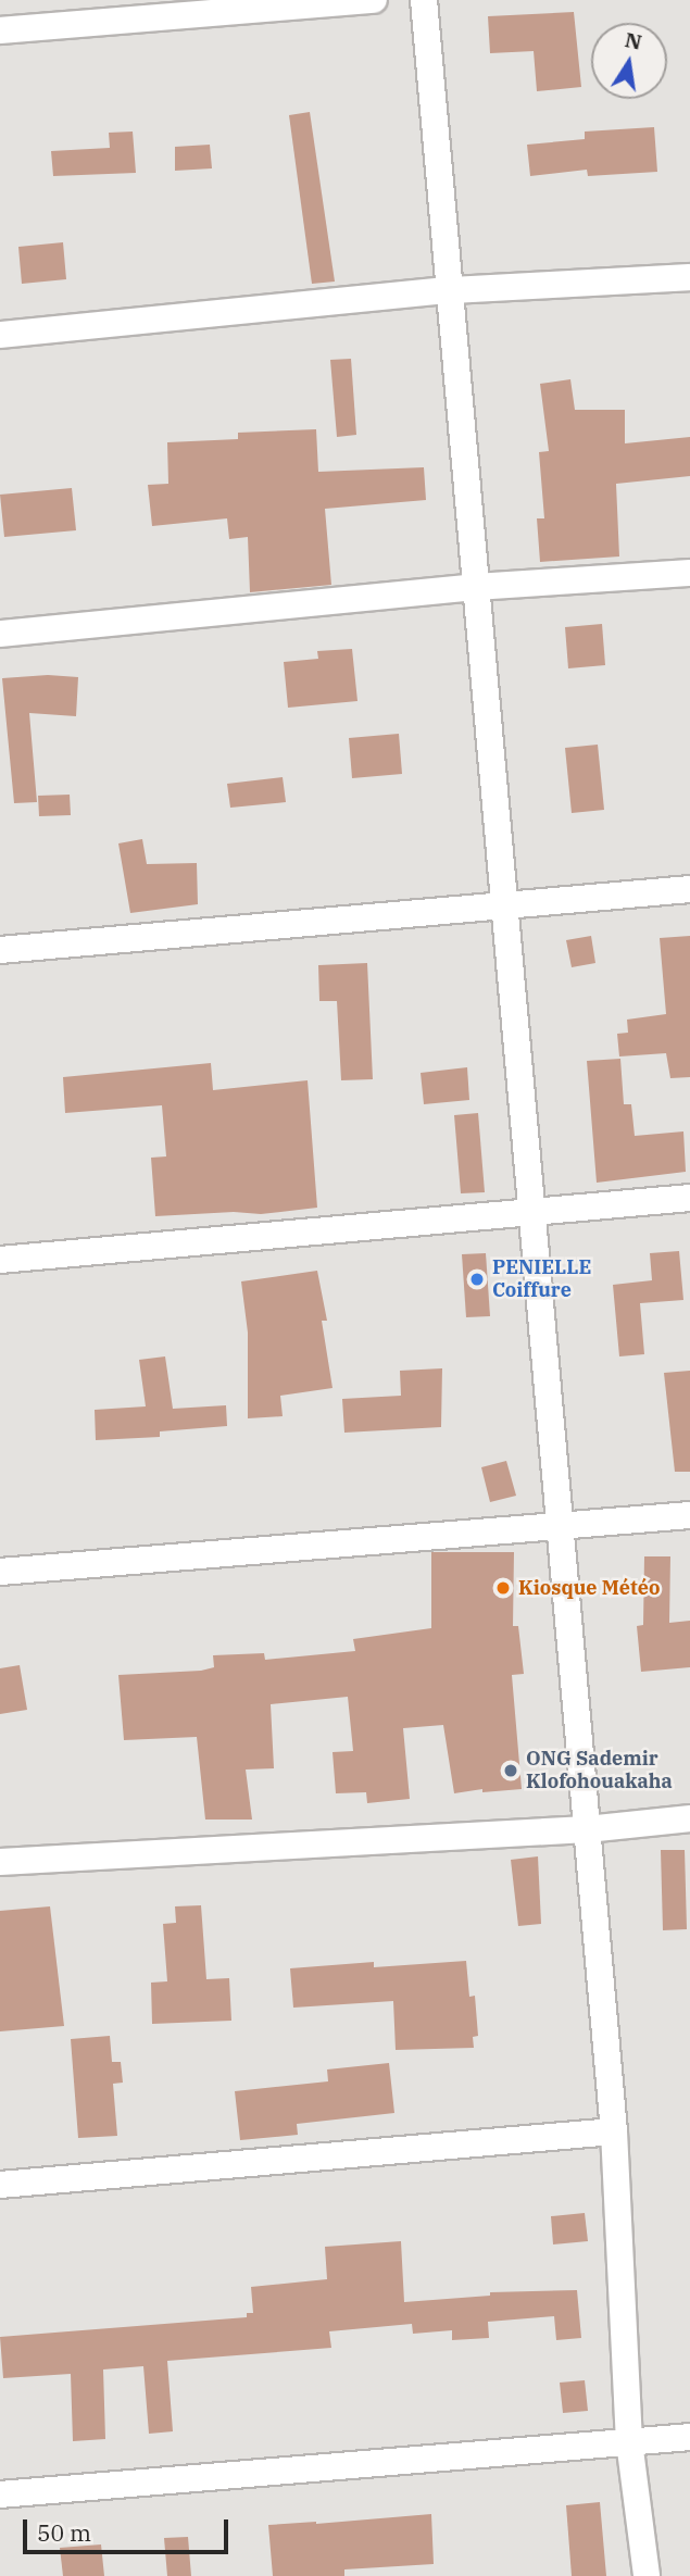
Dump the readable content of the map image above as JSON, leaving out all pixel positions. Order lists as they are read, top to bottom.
{
  "places": ["PENIELLE Coiffure", "Kiosque Météo", "ONG Sademir Klofohouakaha"],
  "scale_bar": "50 m",
  "north": "top"
}
